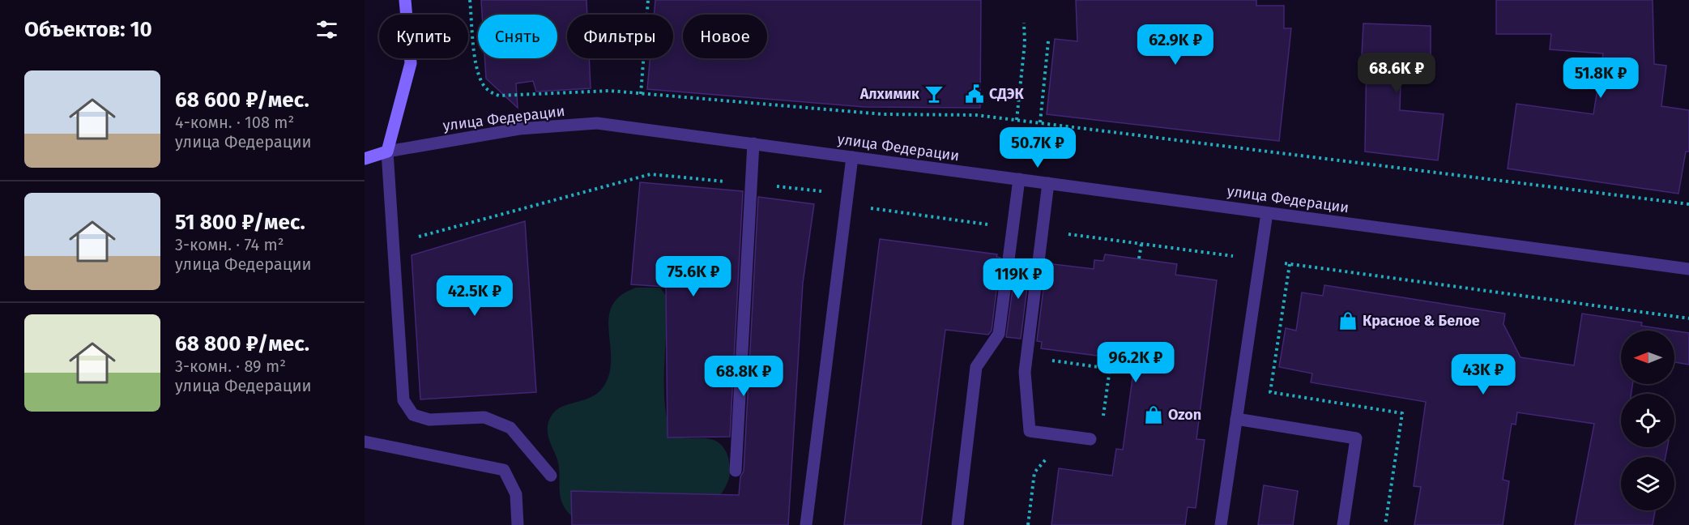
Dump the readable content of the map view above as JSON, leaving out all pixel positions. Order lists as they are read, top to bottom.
{
  "streets": {
    "main road": ["улица Федерации"]
  },
  "places": {
    "bar": ["Алхимик"],
    "public building": ["СДЭК"],
    "shop": ["Красное & Белое", "Ozon"]
  },
  "north": "left",
  "page": {
    "heading": "Объектов: 10",
    "chip": [
      "Купить",
      "Снять",
      "Фильтры",
      "Новое"
    ],
    "price": [
      "62.9K ₽",
      "68.6K ₽",
      "51.8K ₽",
      "50.7K ₽",
      "75.6K ₽",
      "119K ₽",
      "42.5K ₽",
      "96.2K ₽",
      "43K ₽",
      "68.8K ₽"
    ],
    "list": [
      {
        "name": "68 600 ₽/мес.",
        "note": "4-комн. · 108 m² · улица Федерации"
      },
      {
        "name": "51 800 ₽/мес.",
        "note": "3-комн. · 74 m² · улица Федерации"
      },
      {
        "name": "68 800 ₽/мес.",
        "note": "3-комн. · 89 m² · улица Федерации"
      }
    ]
  }
}
